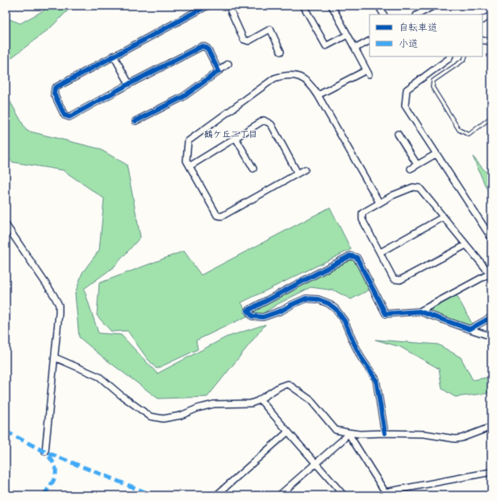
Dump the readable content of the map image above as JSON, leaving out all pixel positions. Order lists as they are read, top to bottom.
{
  "districts": ["鶴ケ丘二丁目"],
  "legend": ["自転車道", "小道"]
}
